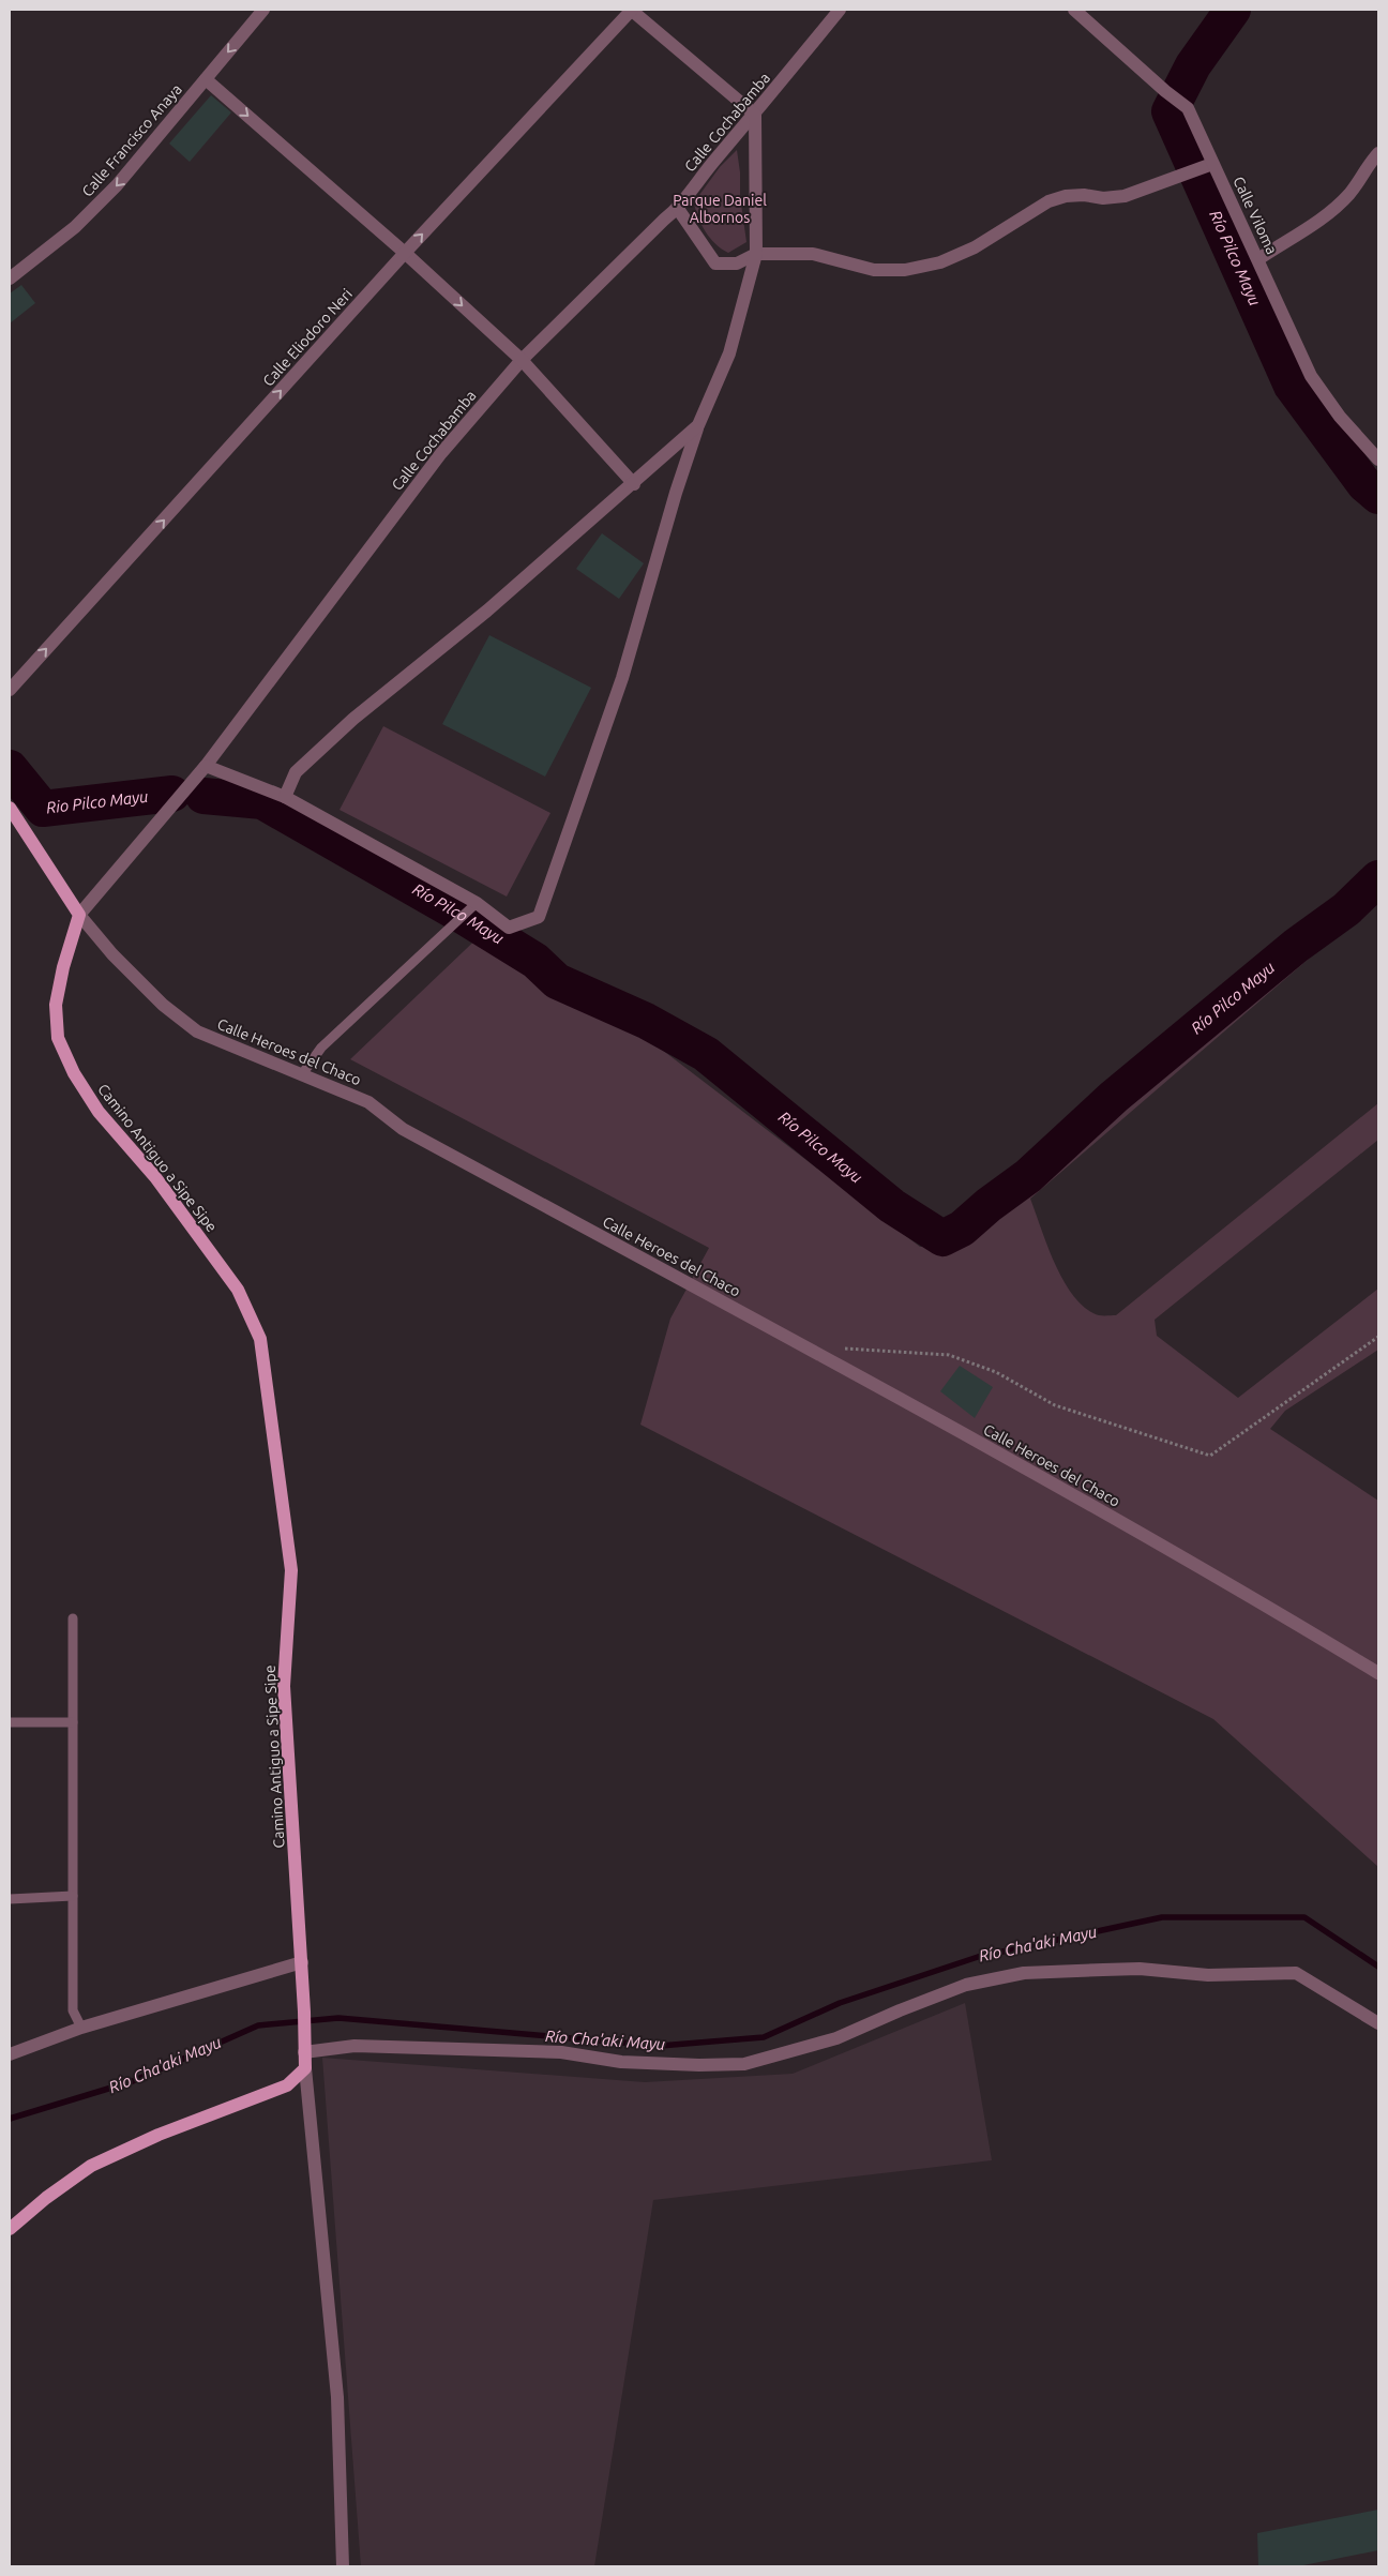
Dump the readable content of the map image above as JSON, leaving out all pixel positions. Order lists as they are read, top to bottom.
{
  "streets": {
    "main road": ["Calle Heroes del Chaco", "Camino Antiguo a Sipe Sipe"],
    "street": [
      "Calle Cochabamba",
      "Calle Francisco Anaya",
      "Calle Viloma",
      "Calle Eliodoro Neri"
    ]
  },
  "crossings": [
    ["Calle Cochabamba", "Calle Heroes del Chaco"],
    ["Calle Cochabamba", "Camino Antiguo a Sipe Sipe"],
    ["Calle Heroes del Chaco", "Camino Antiguo a Sipe Sipe"]
  ],
  "one_way": ["Calle Francisco Anaya", "Calle Eliodoro Neri"],
  "water": ["Río Pilco Mayu", "Rio Pilco Mayu", "Río Cha'aki Mayu"],
  "parks": ["Parque Daniel Albornos"]
}
